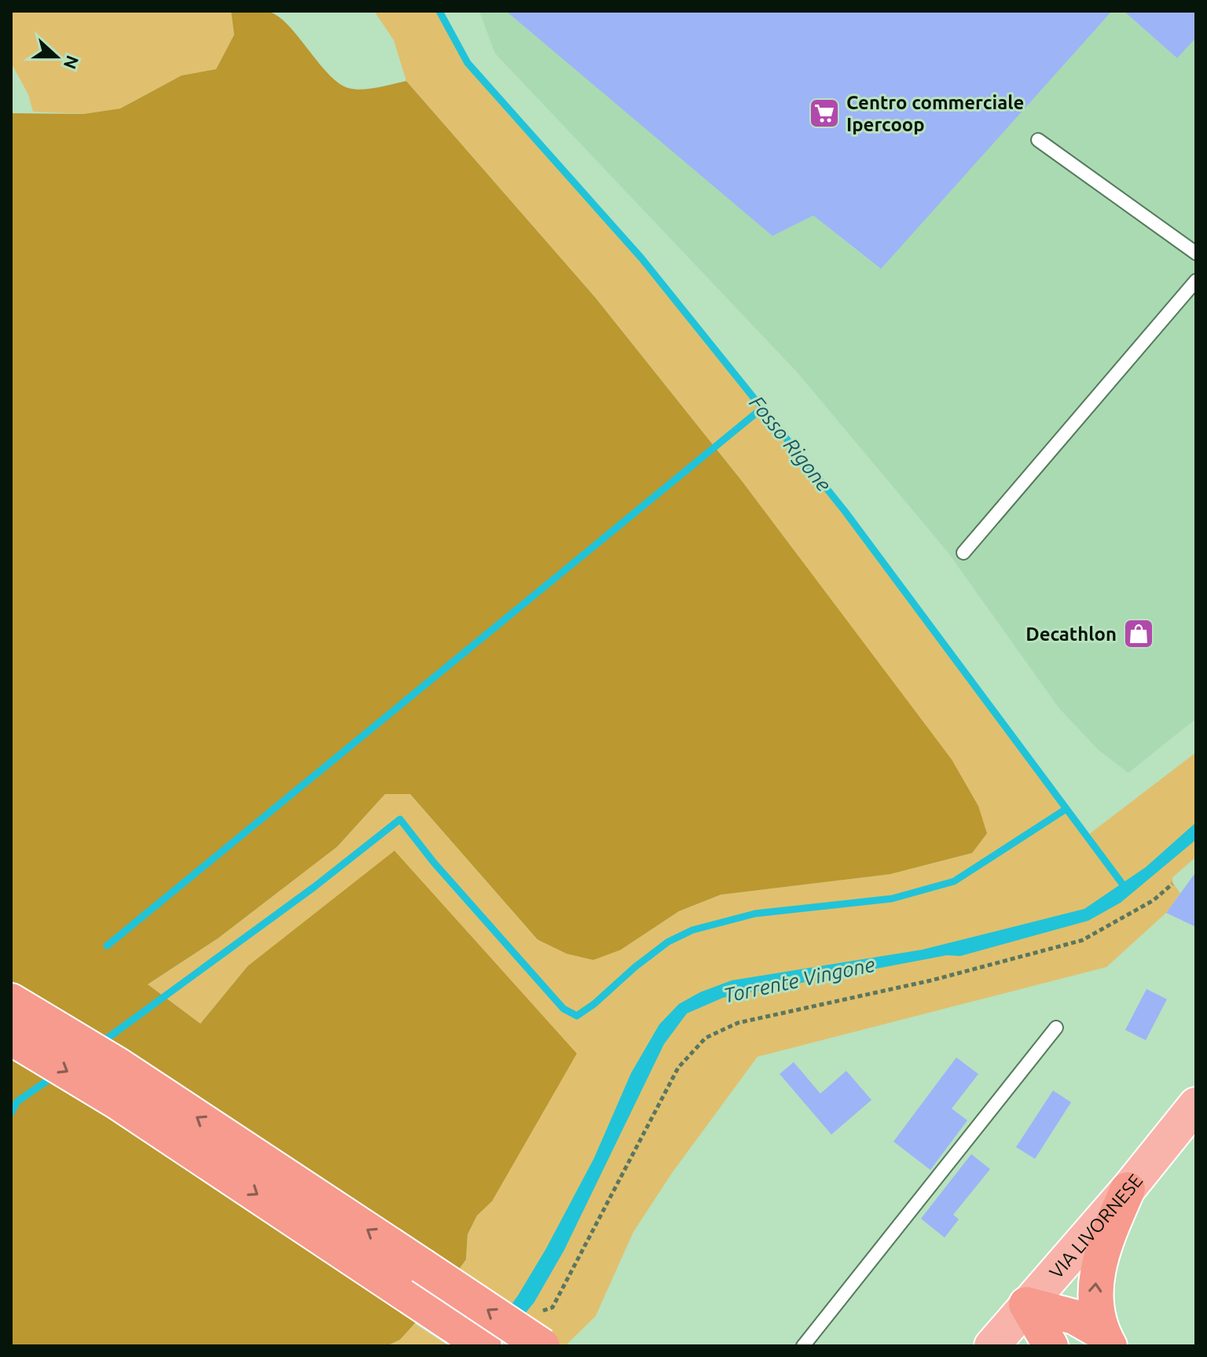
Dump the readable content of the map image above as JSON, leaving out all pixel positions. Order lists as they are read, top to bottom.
{
  "streets": {
    "main road": ["VIA LIVORNESE"]
  },
  "water": ["Fosso Rigone", "Torrente Vingone"],
  "places": {
    "supermarket": ["Centro commerciale Ipercoop"],
    "shop": ["Decathlon"]
  },
  "north": "right"
}
